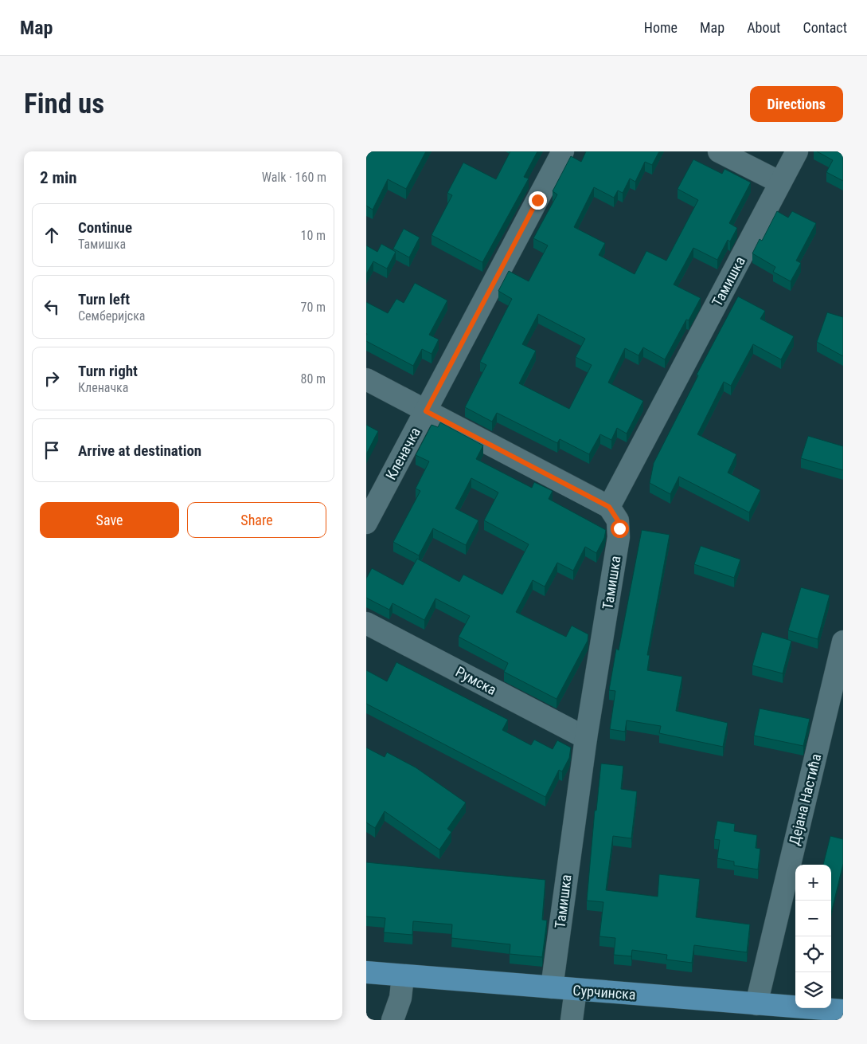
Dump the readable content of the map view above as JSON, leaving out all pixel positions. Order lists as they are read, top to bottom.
{
  "streets": {
    "main road": ["Сурчинска"],
    "street": [
      "Тамишка",
      "Кленачка",
      "Румска",
      "Дејана Настића"
    ]
  },
  "crossings": [
    ["Тамишка", "Румска"],
    ["Тамишка", "Сурчинска"],
    ["Дејана Настића", "Сурчинска"]
  ],
  "page": {
    "header": "Map",
    "nav": [
      "Home",
      "Map",
      "About",
      "Contact"
    ],
    "buttons": [
      "Directions",
      ["Save", "Share"]
    ],
    "title": "Find us",
    "heading": ["2 min", "Walk · 160 m"],
    "list": [
      ["Continue", "Тамишка", "10 m"],
      ["Turn left", "Семберијска", "70 m"],
      ["Turn right", "Кленачка", "80 m"],
      "Arrive at destination"
    ],
    "map_buttons": ["+", "−"]
  }
}
